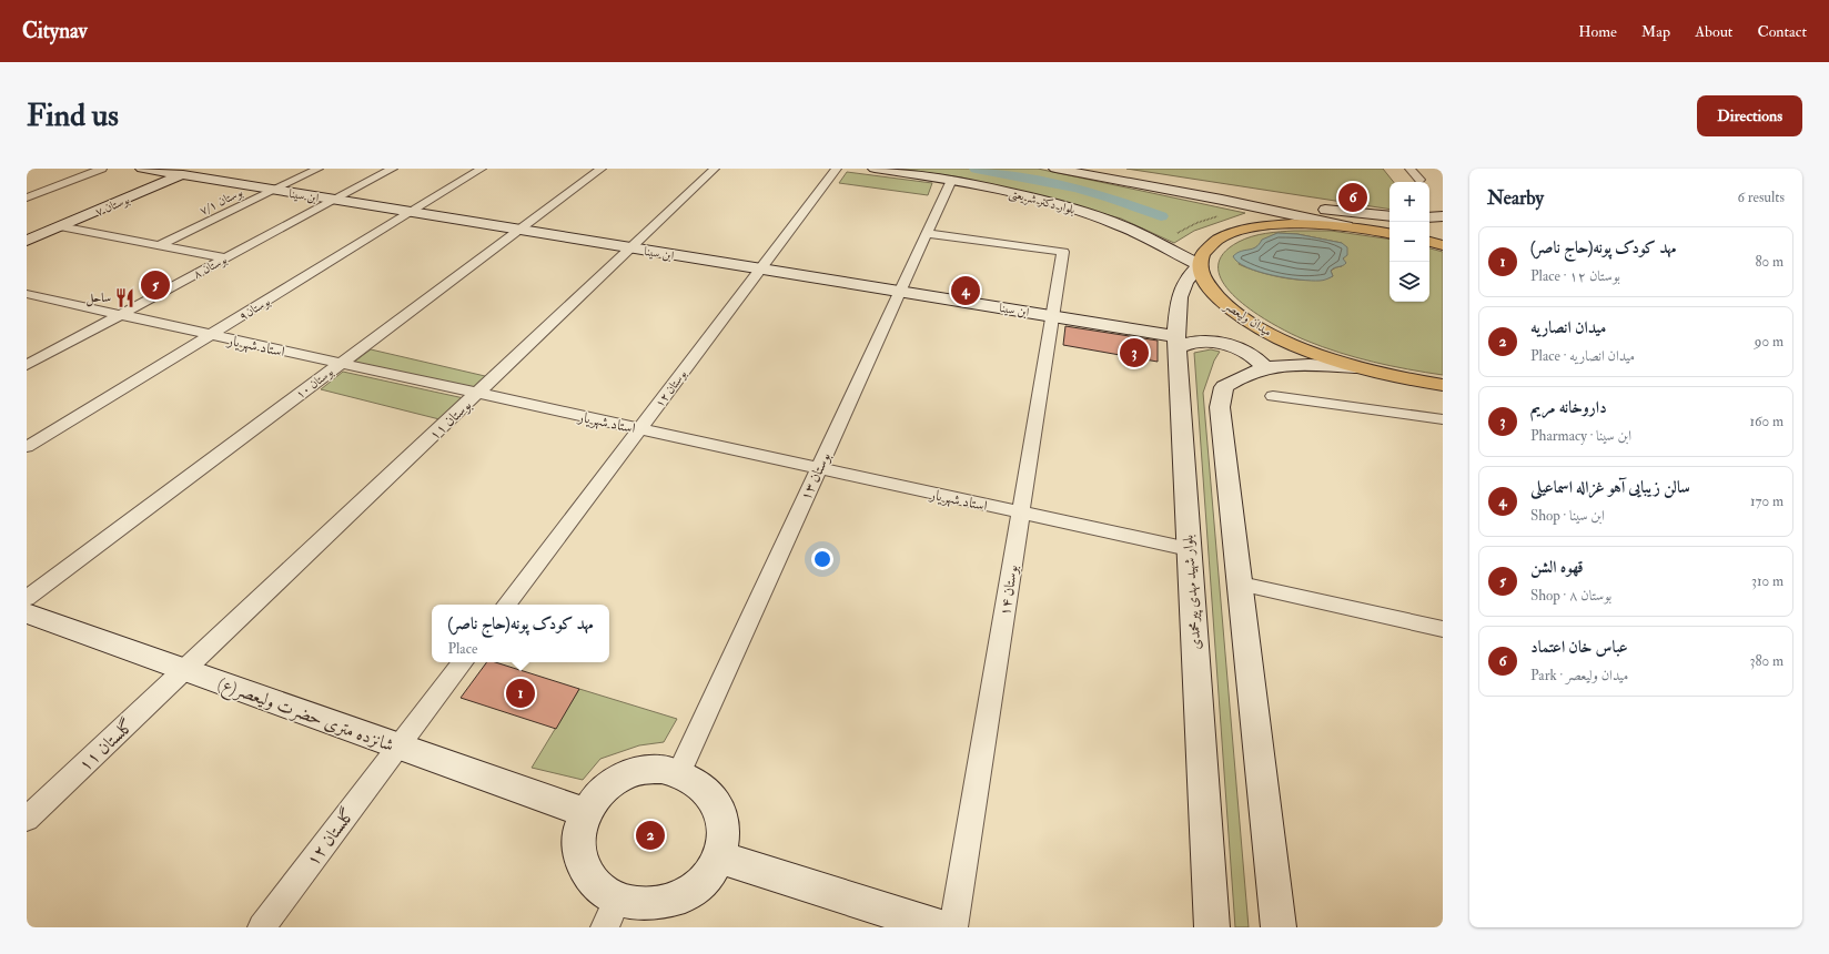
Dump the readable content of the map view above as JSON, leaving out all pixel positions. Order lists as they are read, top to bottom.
{
  "streets": {
    "main road": [
      "ابن سینا",
      "بلوار دکتر شریعتی",
      "بوستان ۷",
      "میدان ولیعصر",
      "بلوار شهید مهدی پیرمحمدی",
      "شانزده متری حضرت ولیعصر(ع)"
    ],
    "street": [
      "بوستان ۷/۱",
      "بوستان ۸",
      "بوستان۹",
      "استاد شهریار",
      "بوستان ۱۰",
      "بوستان ۱۲",
      "بوستان ۱۱",
      "بوستان ۱۳",
      "بوستان ۱۴",
      "گلستان ۱۱",
      "گلستان ۱۲"
    ]
  },
  "crossings": [
    ["ابن سینا", "بوستان ۷/۱"],
    ["ابن سینا", "بوستان ۷"],
    ["ابن سینا", "بوستان ۸"],
    ["ابن سینا", "بوستان۹"],
    ["ابن سینا", "بوستان ۱۰"],
    ["ابن سینا", "بوستان ۱۲"],
    ["ابن سینا", "بوستان ۱۱"],
    ["ابن سینا", "بوستان ۱۳"],
    ["ابن سینا", "بوستان ۱۴"],
    ["ابن سینا", "بلوار شهید مهدی پیرمحمدی"],
    ["بلوار دکتر شریعتی", "میدان ولیعصر"],
    ["بلوار دکتر شریعتی", "بوستان ۱۳"],
    ["بلوار دکتر شریعتی", "بلوار شهید مهدی پیرمحمدی"],
    ["بوستان ۸", "استاد شهریار"],
    ["بوستان۹", "استاد شهریار"],
    ["میدان ولیعصر", "بلوار شهید مهدی پیرمحمدی"],
    ["استاد شهریار", "بوستان ۱۰"],
    ["استاد شهریار", "بوستان ۱۲"],
    ["استاد شهریار", "بوستان ۱۱"],
    ["استاد شهریار", "بوستان ۱۳"],
    ["استاد شهریار", "بوستان ۱۴"],
    ["استاد شهریار", "بلوار شهید مهدی پیرمحمدی"],
    ["بوستان ۱۱", "شانزده متری حضرت ولیعصر(ع)"],
    ["بوستان ۱۱", "گلستان ۱۱"],
    ["بوستان ۱۳", "بوستان ۱۴"],
    ["بوستان ۱۳", "شانزده متری حضرت ولیعصر(ع)"],
    ["شانزده متری حضرت ولیعصر(ع)", "گلستان ۱۱"],
    ["شانزده متری حضرت ولیعصر(ع)", "گلستان ۱۲"]
  ],
  "places": {
    "restaurant": ["ساحل"]
  },
  "page": {
    "header": "Citynav",
    "nav": [
      "Home",
      "Map",
      "About",
      "Contact"
    ],
    "buttons": "Directions",
    "title": "Find us",
    "heading": ["Nearby", "6 results"],
    "pins": [
      "6",
      "5",
      "4",
      "3",
      "1",
      "2"
    ],
    "map_buttons": ["+", "−"],
    "list": [
      {
        "mark": "1",
        "name": "مهد کودک پونه(حاج ناصر)",
        "note": "Place · بوستان ۱۲",
        "value": "80 m"
      },
      {
        "mark": "2",
        "name": "میدان انصاریه",
        "note": "Place · میدان انصاریه",
        "value": "90 m"
      },
      {
        "mark": "3",
        "name": "داروخانه مریم",
        "note": "Pharmacy · ابن سینا",
        "value": "160 m"
      },
      {
        "mark": "4",
        "name": "سالن زیبایی آهو غزاله اسماعیلی",
        "note": "Shop · ابن سینا",
        "value": "170 m"
      },
      {
        "mark": "5",
        "name": "قهوه الشن",
        "note": "Shop · بوستان ۸",
        "value": "310 m"
      },
      {
        "mark": "6",
        "name": "عباس خان اعتماد",
        "note": "Park · میدان ولیعصر",
        "value": "380 m"
      }
    ],
    "popup": ["مهد کودک پونه(حاج ناصر)", "Place"]
  }
}
